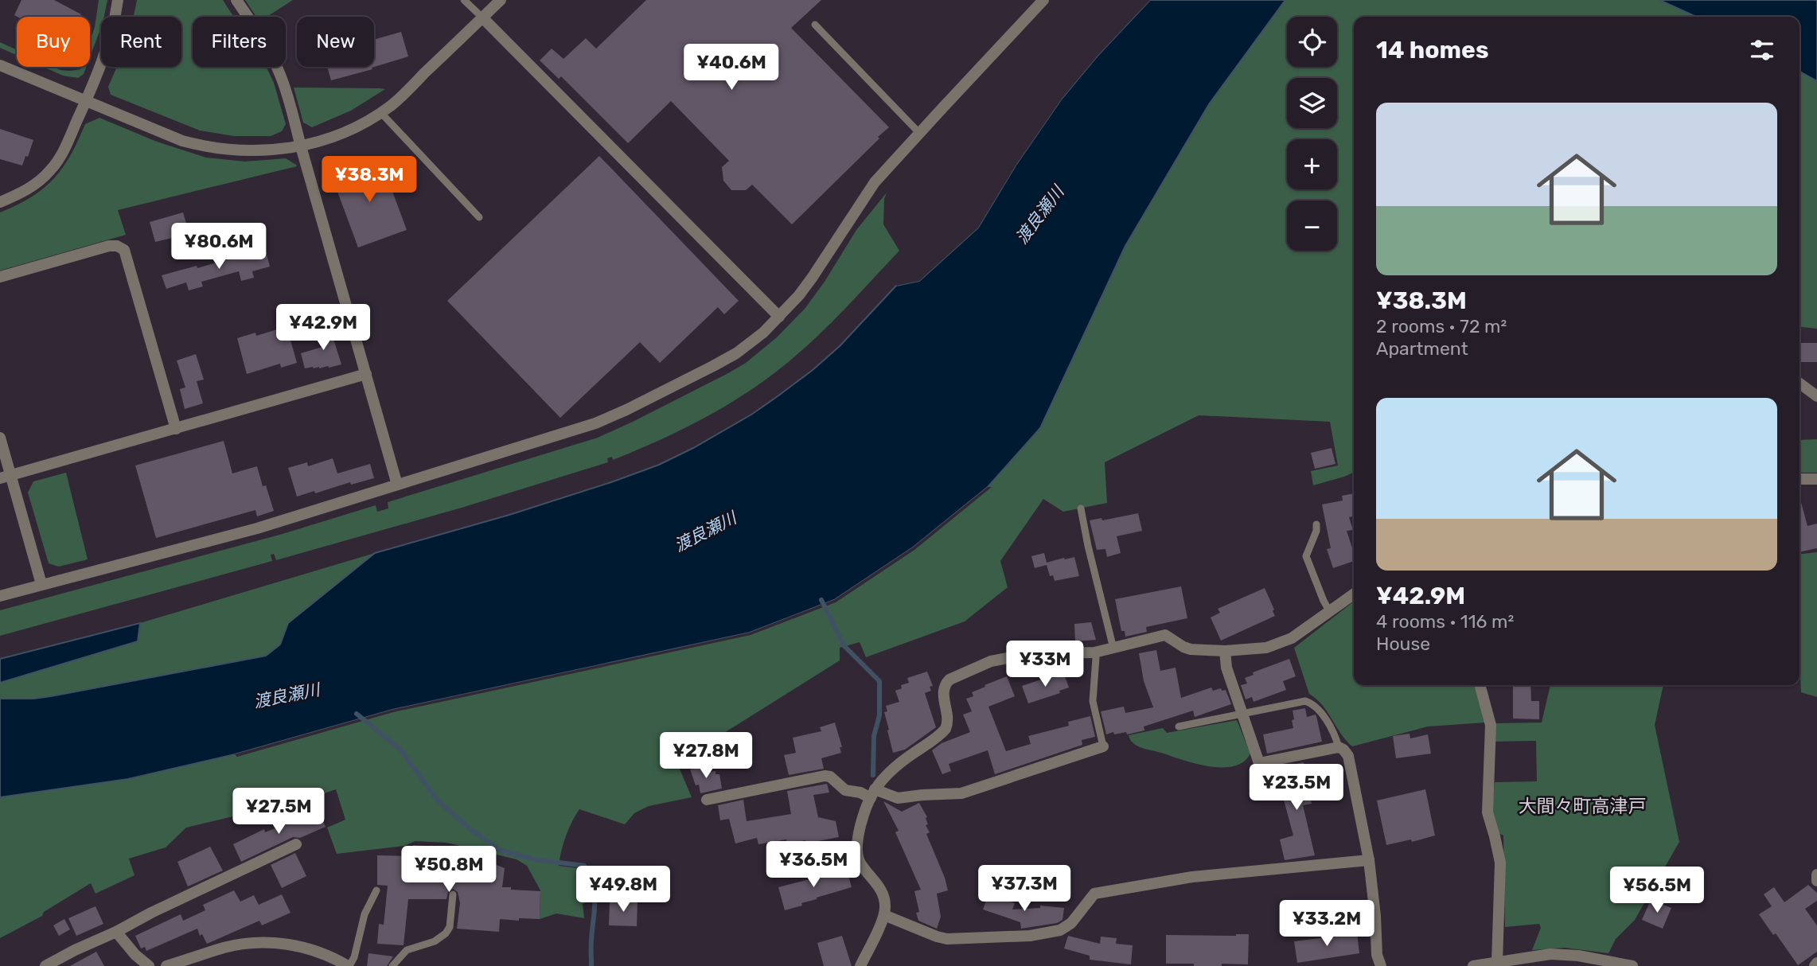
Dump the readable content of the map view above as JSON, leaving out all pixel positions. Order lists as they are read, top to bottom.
{
  "districts": ["大間々町高津戸"],
  "water": ["渡良瀬川"],
  "page": {
    "map_buttons": ["+", "−"],
    "chip": [
      "Buy",
      "Rent",
      "Filters",
      "New"
    ],
    "heading": "14 homes",
    "price": [
      "¥40.6M",
      "¥38.3M",
      "¥80.6M",
      "¥42.9M",
      "¥33M",
      "¥27.8M",
      "¥23.5M",
      "¥27.5M",
      "¥36.5M",
      "¥50.8M",
      "¥37.3M",
      "¥49.8M",
      "¥56.5M",
      "¥33.2M"
    ],
    "list": [
      {
        "name": "¥38.3M",
        "note": "2 rooms · 72 m² · Apartment"
      },
      {
        "name": "¥42.9M",
        "note": "4 rooms · 116 m² · House"
      }
    ]
  }
}
